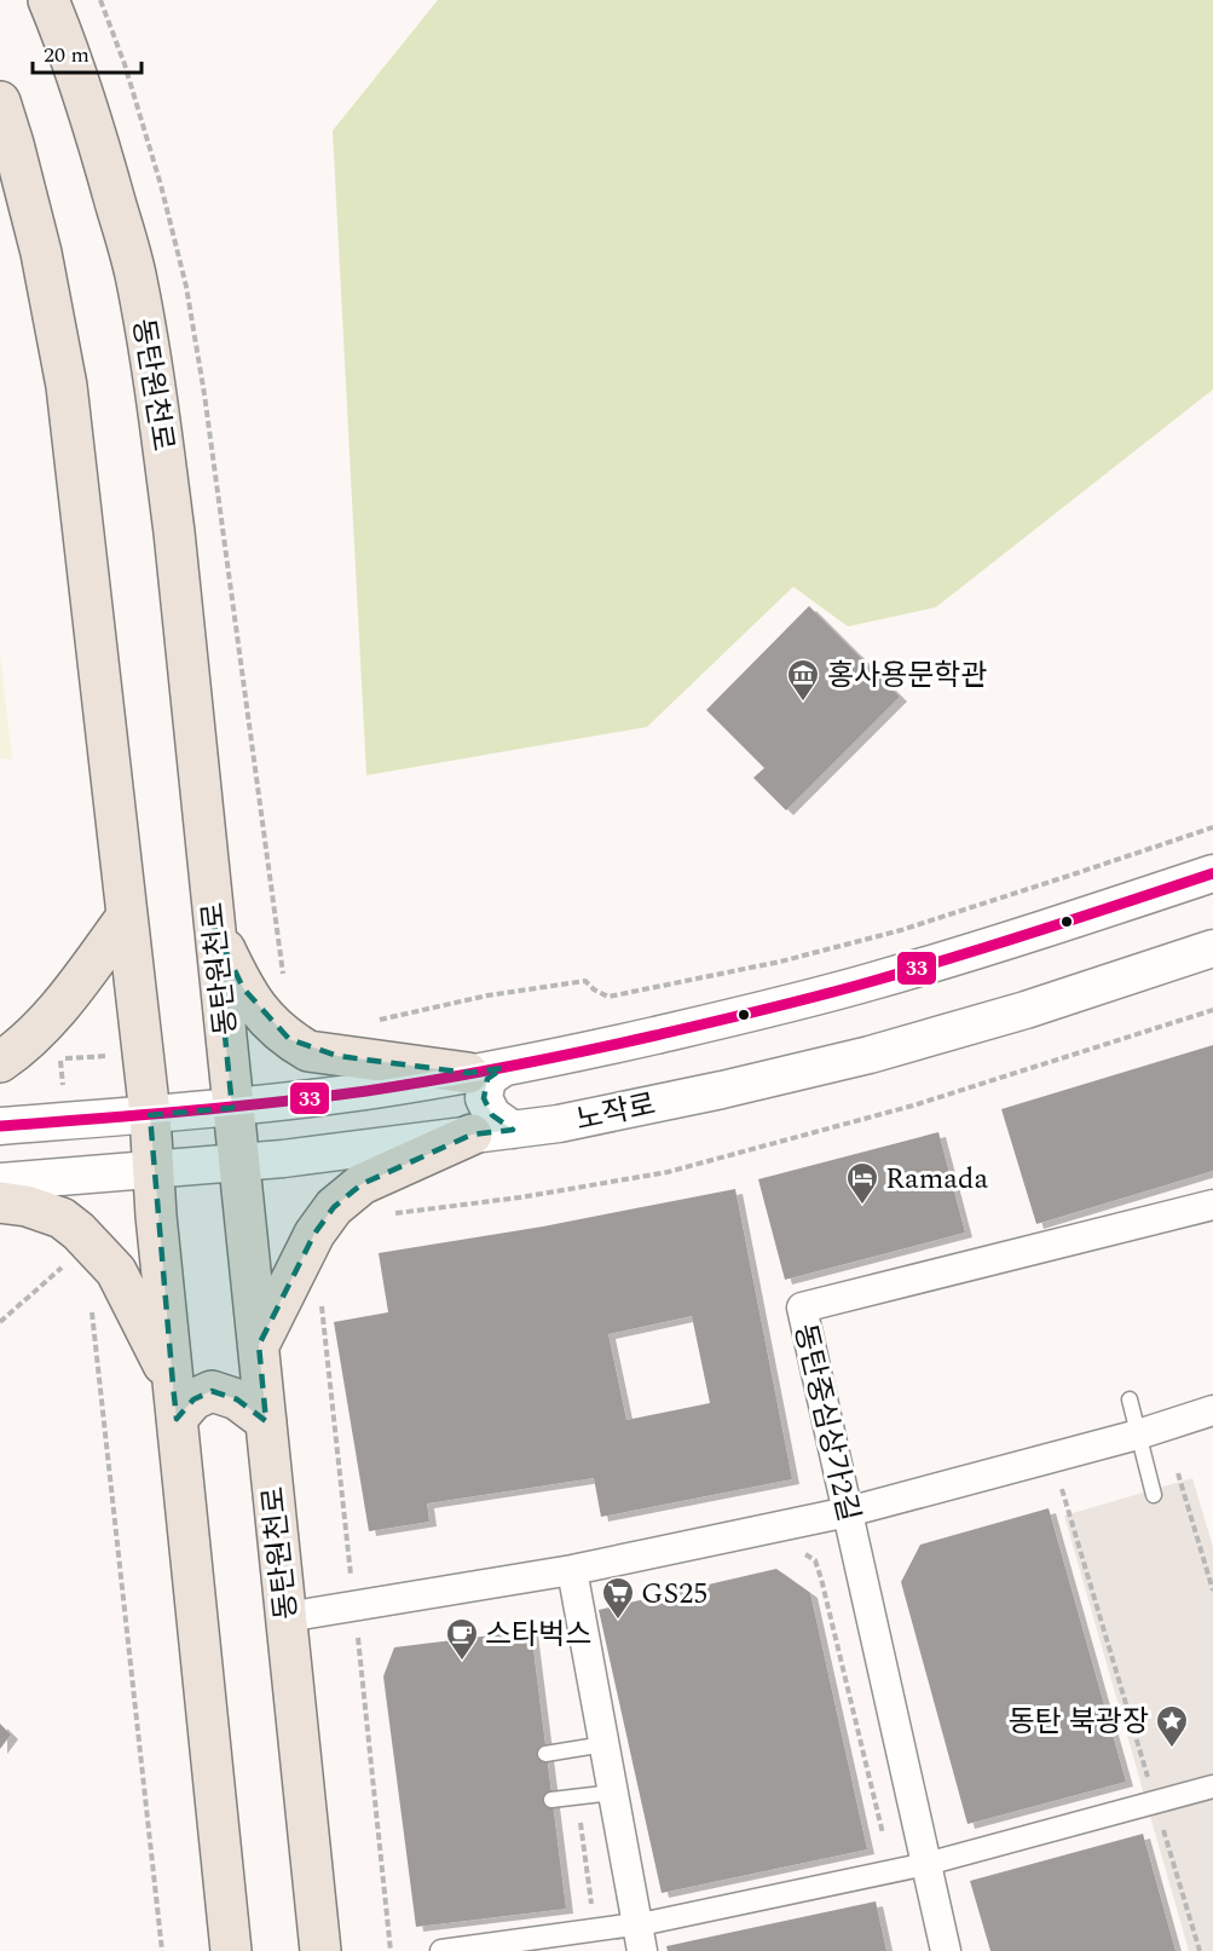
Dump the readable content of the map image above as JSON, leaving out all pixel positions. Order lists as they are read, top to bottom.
{
  "streets": {
    "main road": ["동탄원천로"],
    "street": ["노작로", "동탄중심상가2길"]
  },
  "crossings": [
    ["동탄원천로", "노작로"]
  ],
  "places": {
    "museum": ["홍사용문학관"],
    "hotel": ["Ramada"],
    "supermarket": ["GS25"],
    "cafe": ["스타벅스"],
    "place": ["동탄 북광장"]
  },
  "lines": ["transit line 33"],
  "scale_bar": "20 m"
}
